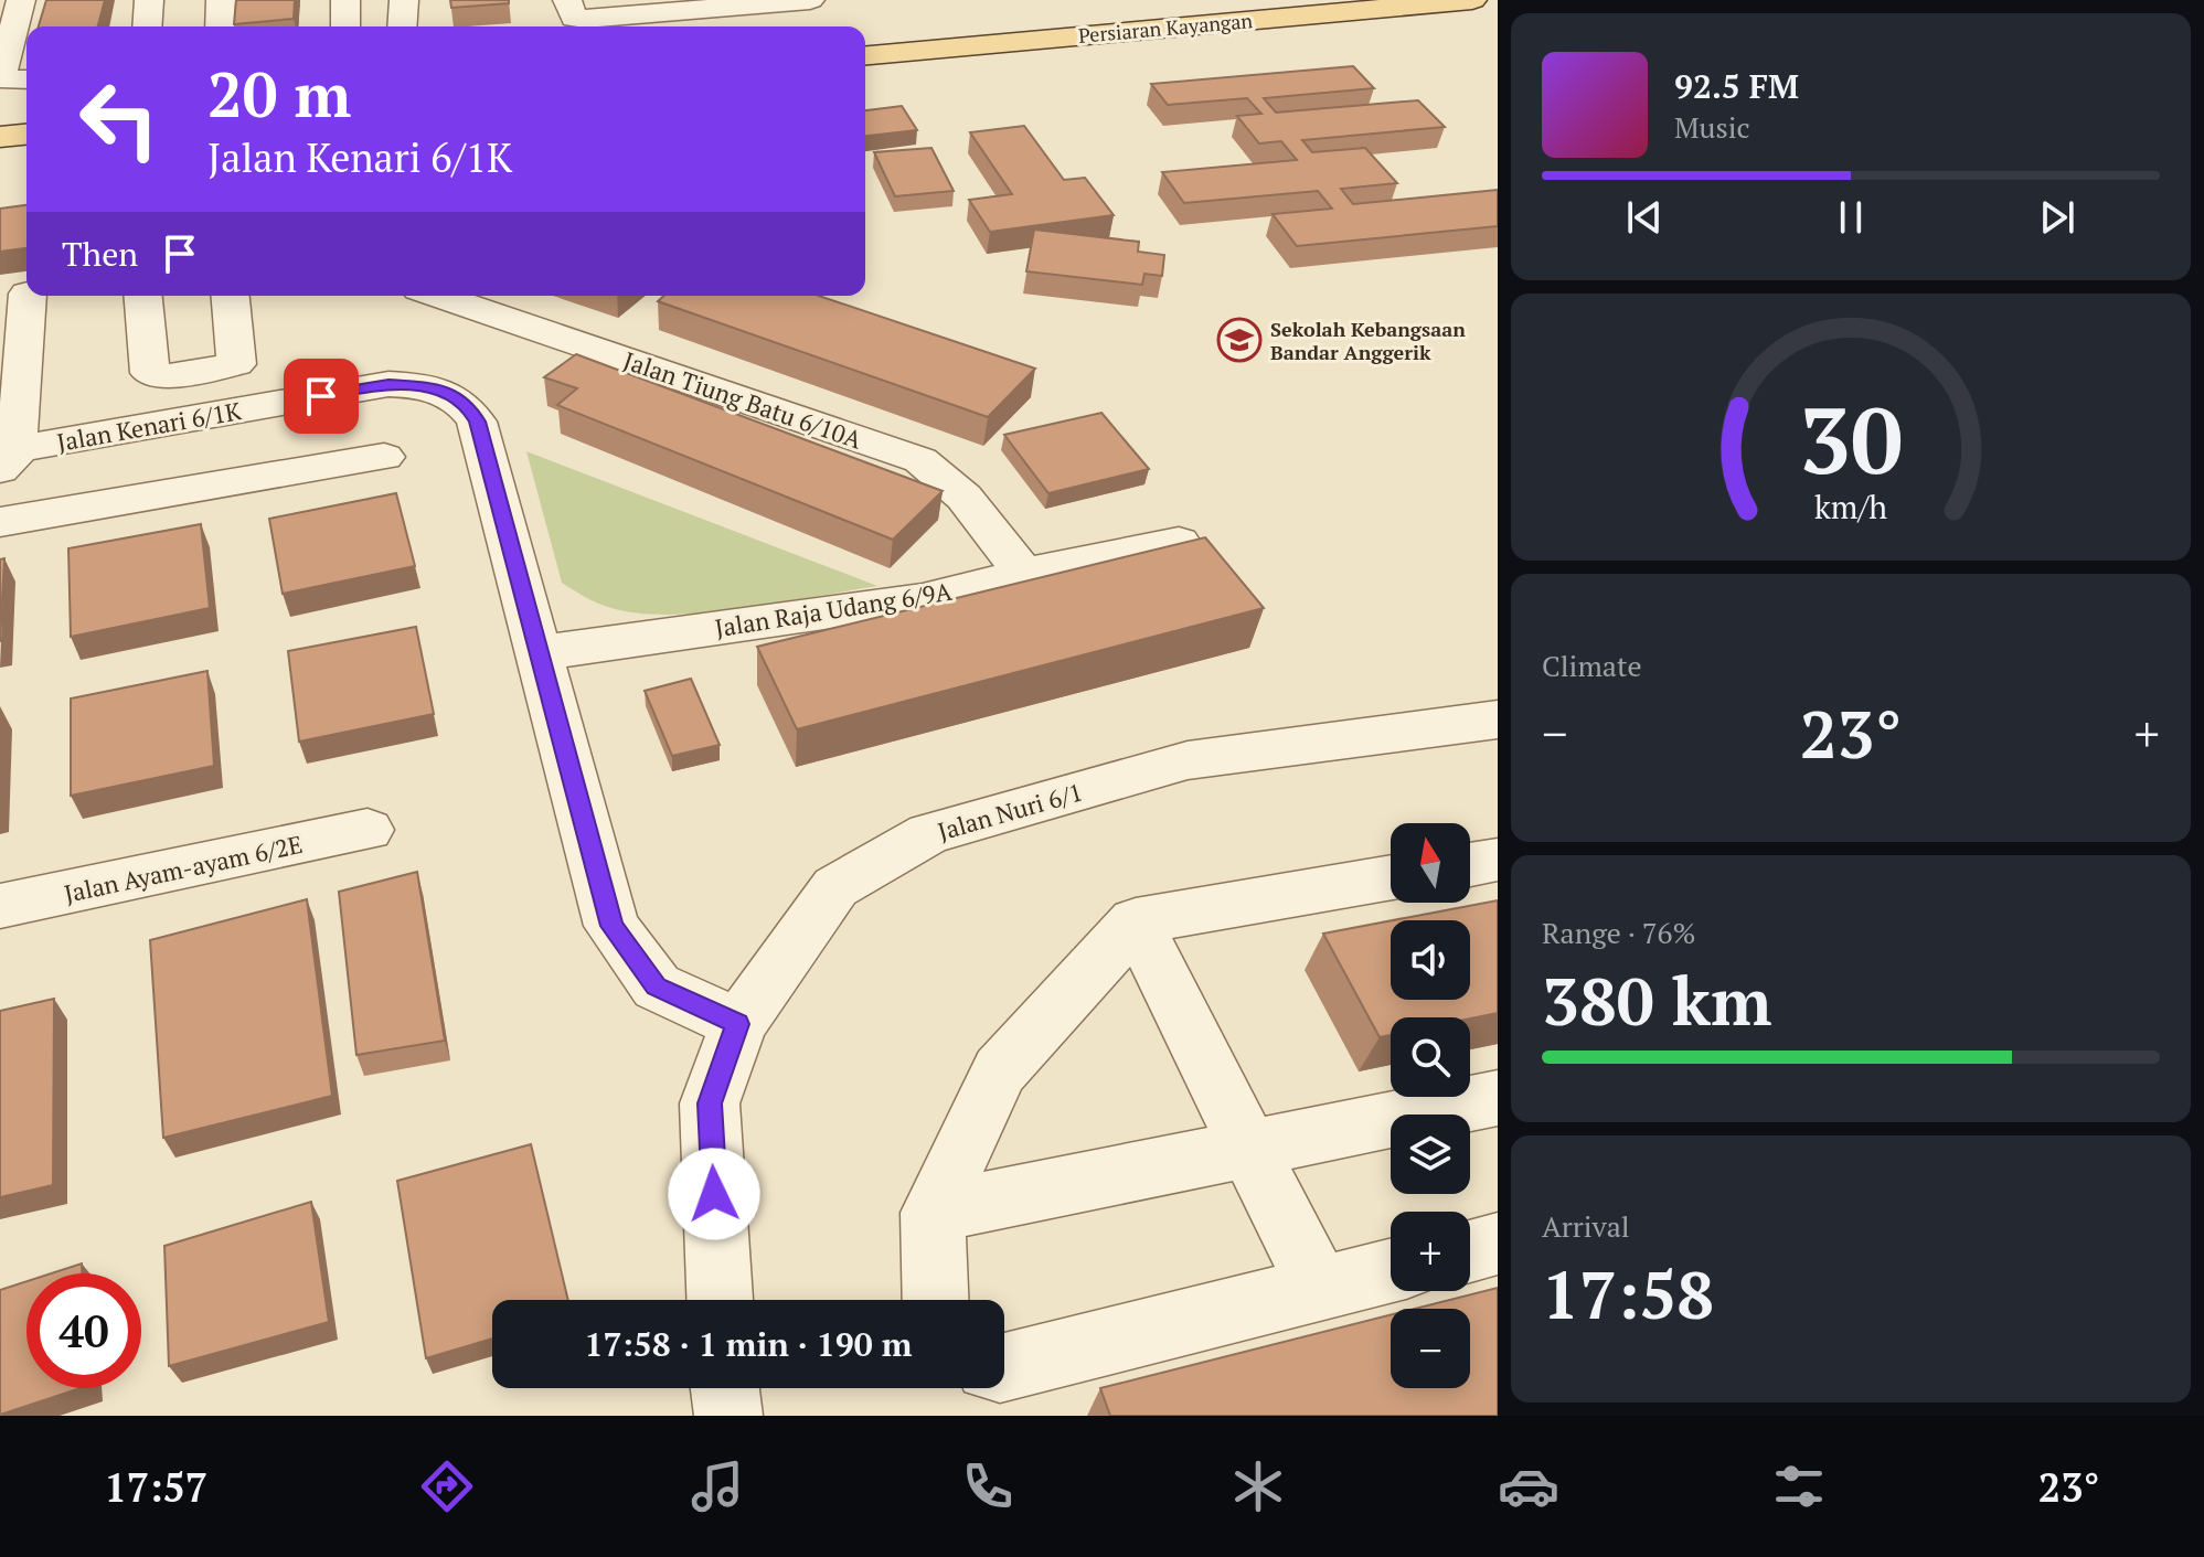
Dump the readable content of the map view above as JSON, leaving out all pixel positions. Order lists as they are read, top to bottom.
{
  "streets": {
    "main road": ["Persiaran Kayangan"],
    "street": [
      "Jalan Tiung Batu 6/10A",
      "Jalan Kenari 6/1K",
      "Jalan Raja Udang 6/9A",
      "Jalan Nuri 6/1",
      "Jalan Ayam-ayam 6/2E"
    ]
  },
  "crossings": [
    ["Jalan Tiung Batu 6/10A", "Jalan Raja Udang 6/9A"],
    ["Jalan Kenari 6/1K", "Jalan Raja Udang 6/9A"],
    ["Jalan Kenari 6/1K", "Jalan Nuri 6/1"]
  ],
  "places": {
    "school or university": ["Sekolah Kebangsaan Bandar Anggerik"]
  },
  "north": "top",
  "page": {
    "turn": ["20 m", "Jalan Kenari 6/1K"],
    "song": ["92.5 FM", "Music"],
    "then": "Then",
    "tile": [
      "Climate",
      ["Range · 76%", "380 km"],
      ["Arrival", "17:58"]
    ],
    "heat": ["−", "23°", "+"],
    "map_buttons": ["+", "−"],
    "limit": "40",
    "trip": "17:58 · 1 min · 190 m",
    "tabs": ["17:57", "23°"],
    "gauge": ["30", "km/h"]
  }
}
